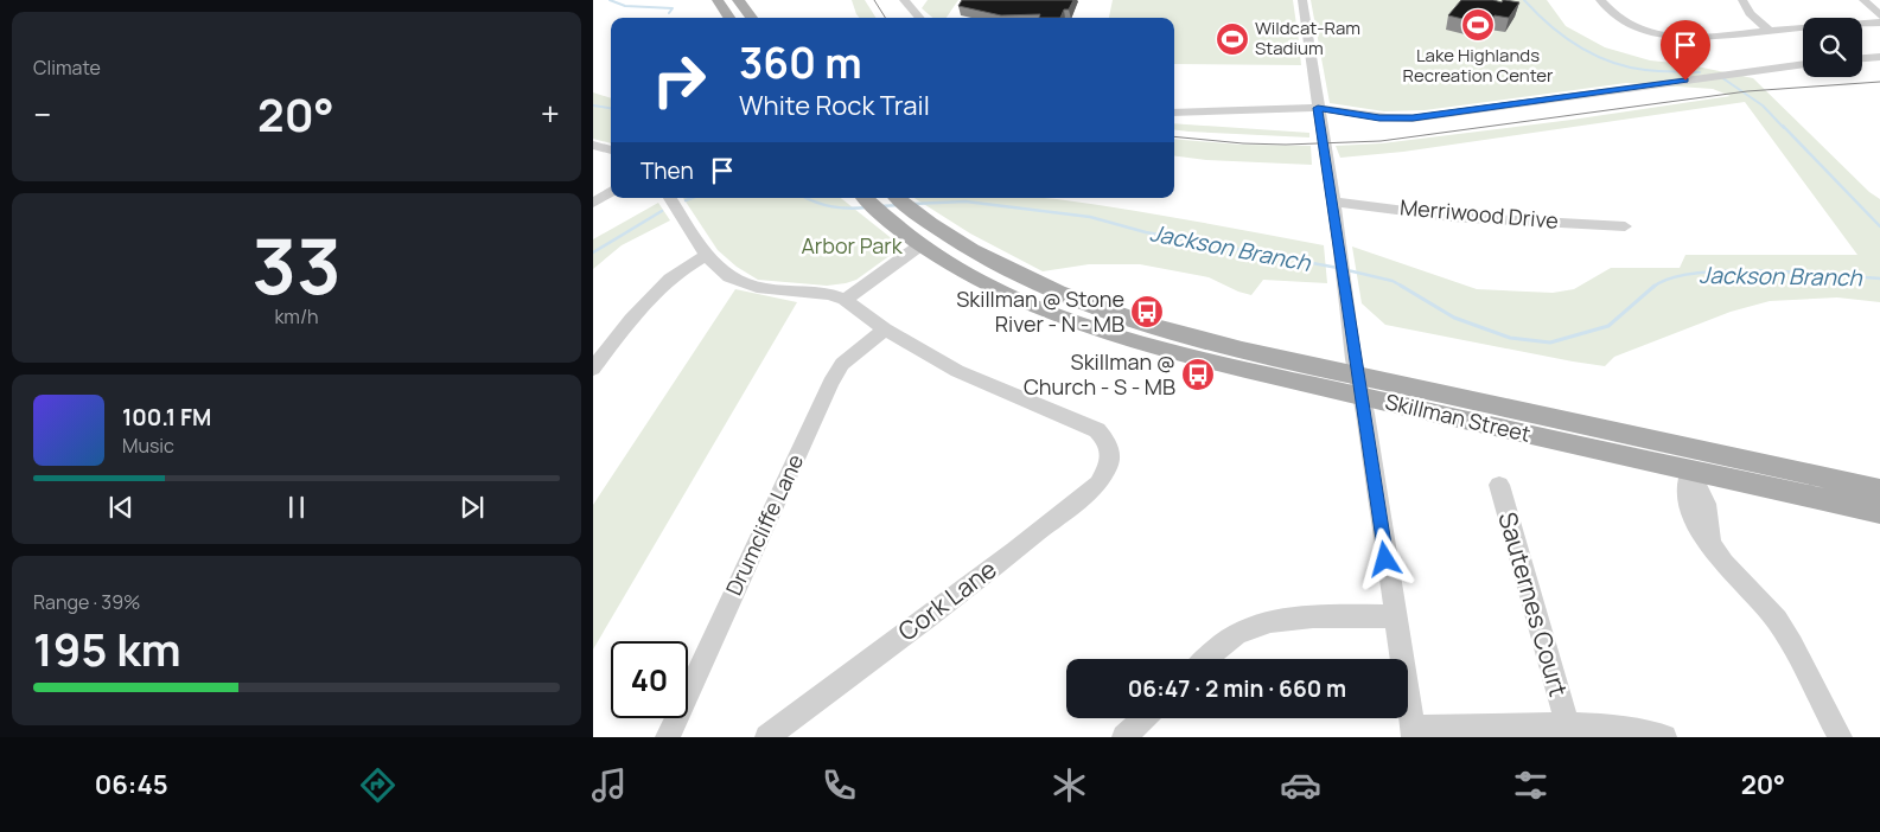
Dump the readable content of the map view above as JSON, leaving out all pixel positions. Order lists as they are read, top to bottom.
{
  "streets": {
    "main road": ["Skillman Street"],
    "street": [
      "Merriwood Drive",
      "Drumcliffe Lane",
      "Cork Lane",
      "Sauternes Court"
    ]
  },
  "crossings": [
    ["Drumcliffe Lane", "Cork Lane"]
  ],
  "water": ["Jackson Branch"],
  "parks": ["Arbor Park"],
  "places": {
    "sports": ["Lake Highlands Recreation Center", "Wildcat-Ram Stadium"],
    "bus stop": ["Skillman @ Stone River - N - MB", "Skillman @ Church - S - MB"]
  },
  "page": {
    "tile": [
      "Climate",
      ["33", "km/h"],
      ["Range · 39%", "195 km"]
    ],
    "turn": ["360 m", "White Rock Trail"],
    "heat": ["−", "20°", "+"],
    "then": "Then",
    "song": ["100.1 FM", "Music"],
    "limit": "40",
    "trip": "06:47 · 2 min · 660 m",
    "tabs": ["06:45", "20°"]
  }
}
